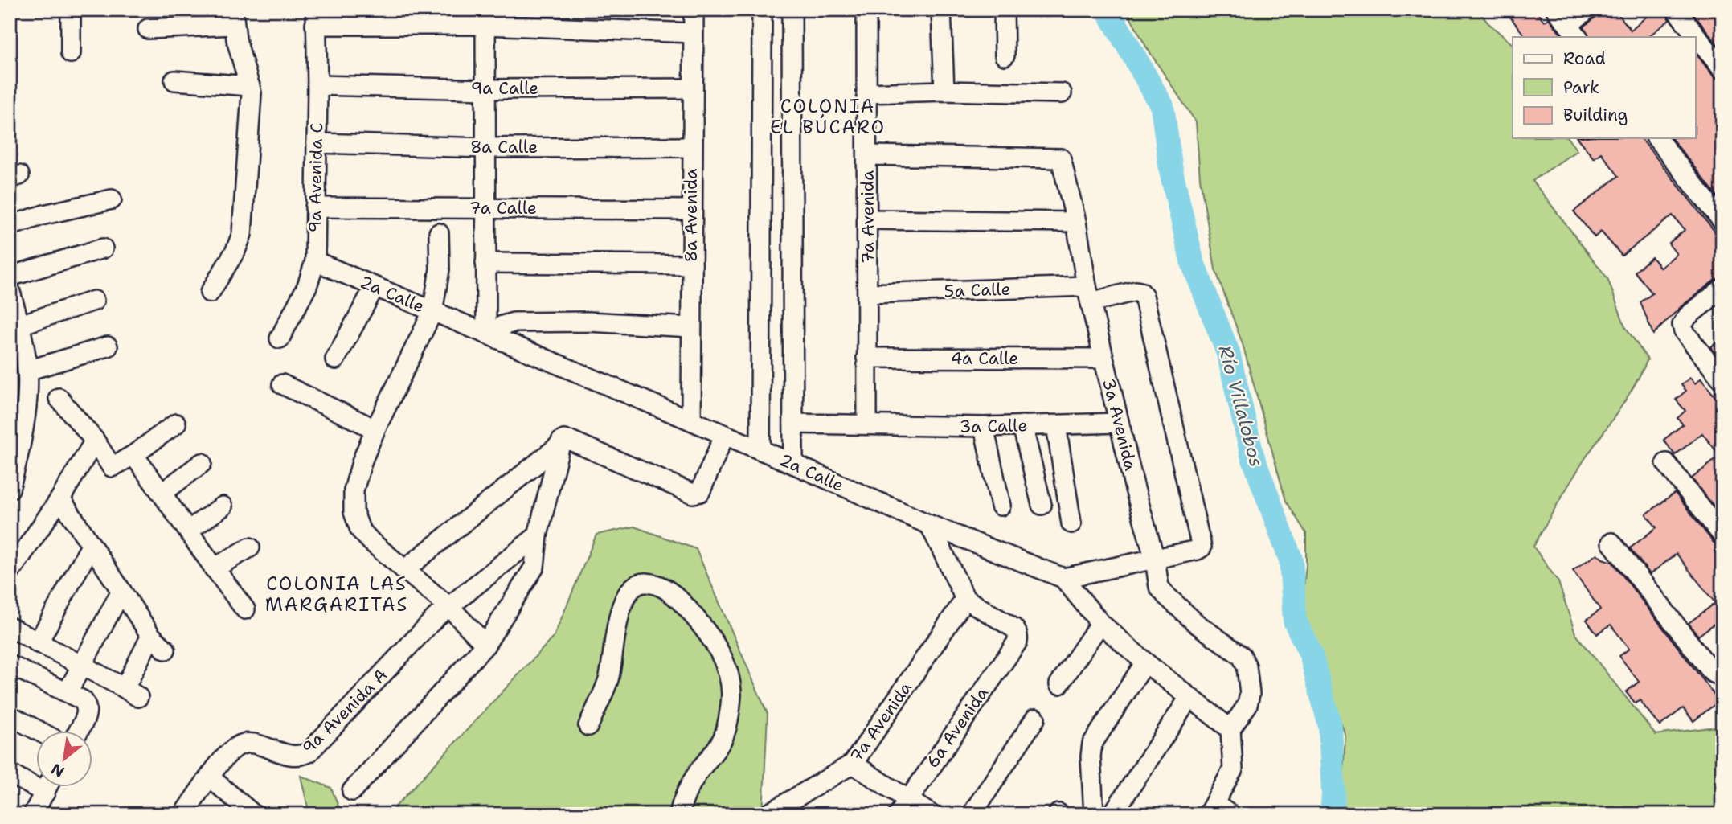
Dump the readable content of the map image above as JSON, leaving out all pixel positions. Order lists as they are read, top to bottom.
{
  "streets": {
    "street": [
      "9a Calle",
      "8a Calle",
      "9a Avenida C",
      "7a Calle",
      "8a Avenida",
      "7a Avenida",
      "5a Calle",
      "2a Calle",
      "4a Calle",
      "3a Avenida",
      "3a Calle",
      "9a Avenida A",
      "6a Avenida"
    ]
  },
  "crossings": [
    ["9a Calle", "9a Avenida C"],
    ["9a Calle", "8a Avenida"],
    ["8a Calle", "9a Avenida C"],
    ["8a Calle", "8a Avenida"],
    ["9a Avenida C", "7a Calle"],
    ["9a Avenida C", "2a Calle"],
    ["7a Calle", "8a Avenida"],
    ["8a Avenida", "2a Calle"],
    ["7a Avenida", "5a Calle"],
    ["7a Avenida", "4a Calle"],
    ["7a Avenida", "3a Avenida"],
    ["7a Avenida", "3a Calle"],
    ["7a Avenida", "6a Avenida"],
    ["5a Calle", "2a Calle"],
    ["5a Calle", "3a Avenida"],
    ["2a Calle", "3a Avenida"],
    ["4a Calle", "3a Avenida"],
    ["3a Avenida", "3a Calle"]
  ],
  "districts": ["COLONIA EL BÚCARO", "COLONIA LAS MARGARITAS"],
  "water": ["Río Villalobos"],
  "legend": ["Road", "Park", "Building"],
  "north": "bottom left"
}
